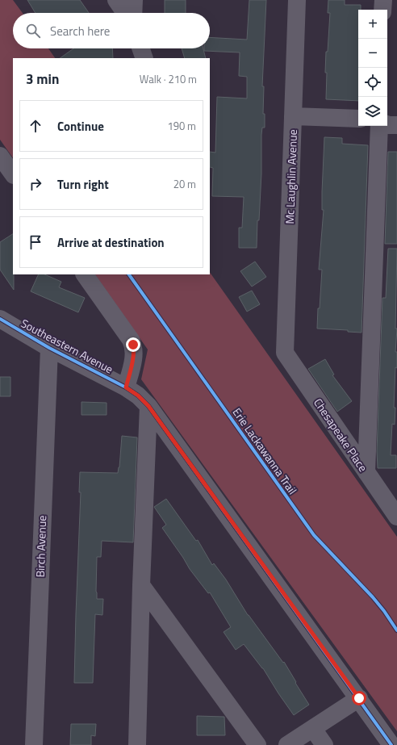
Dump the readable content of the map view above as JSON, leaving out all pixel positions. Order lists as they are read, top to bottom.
{
  "streets": {
    "street": [
      "Mc Laughlin Avenue",
      "Southeastern Avenue",
      "Chesapeake Place",
      "Birch Avenue"
    ],
    "cycle path": ["Erie Lackawanna Trail"]
  },
  "crossings": [
    ["Mc Laughlin Avenue", "Chesapeake Place"],
    ["Southeastern Avenue", "Birch Avenue"]
  ],
  "page": {
    "map_buttons": ["+", "−"],
    "search": "Search here",
    "heading": ["3 min", "Walk · 210 m"],
    "list": [
      ["Continue", "190 m"],
      ["Turn right", "20 m"],
      "Arrive at destination"
    ]
  }
}
